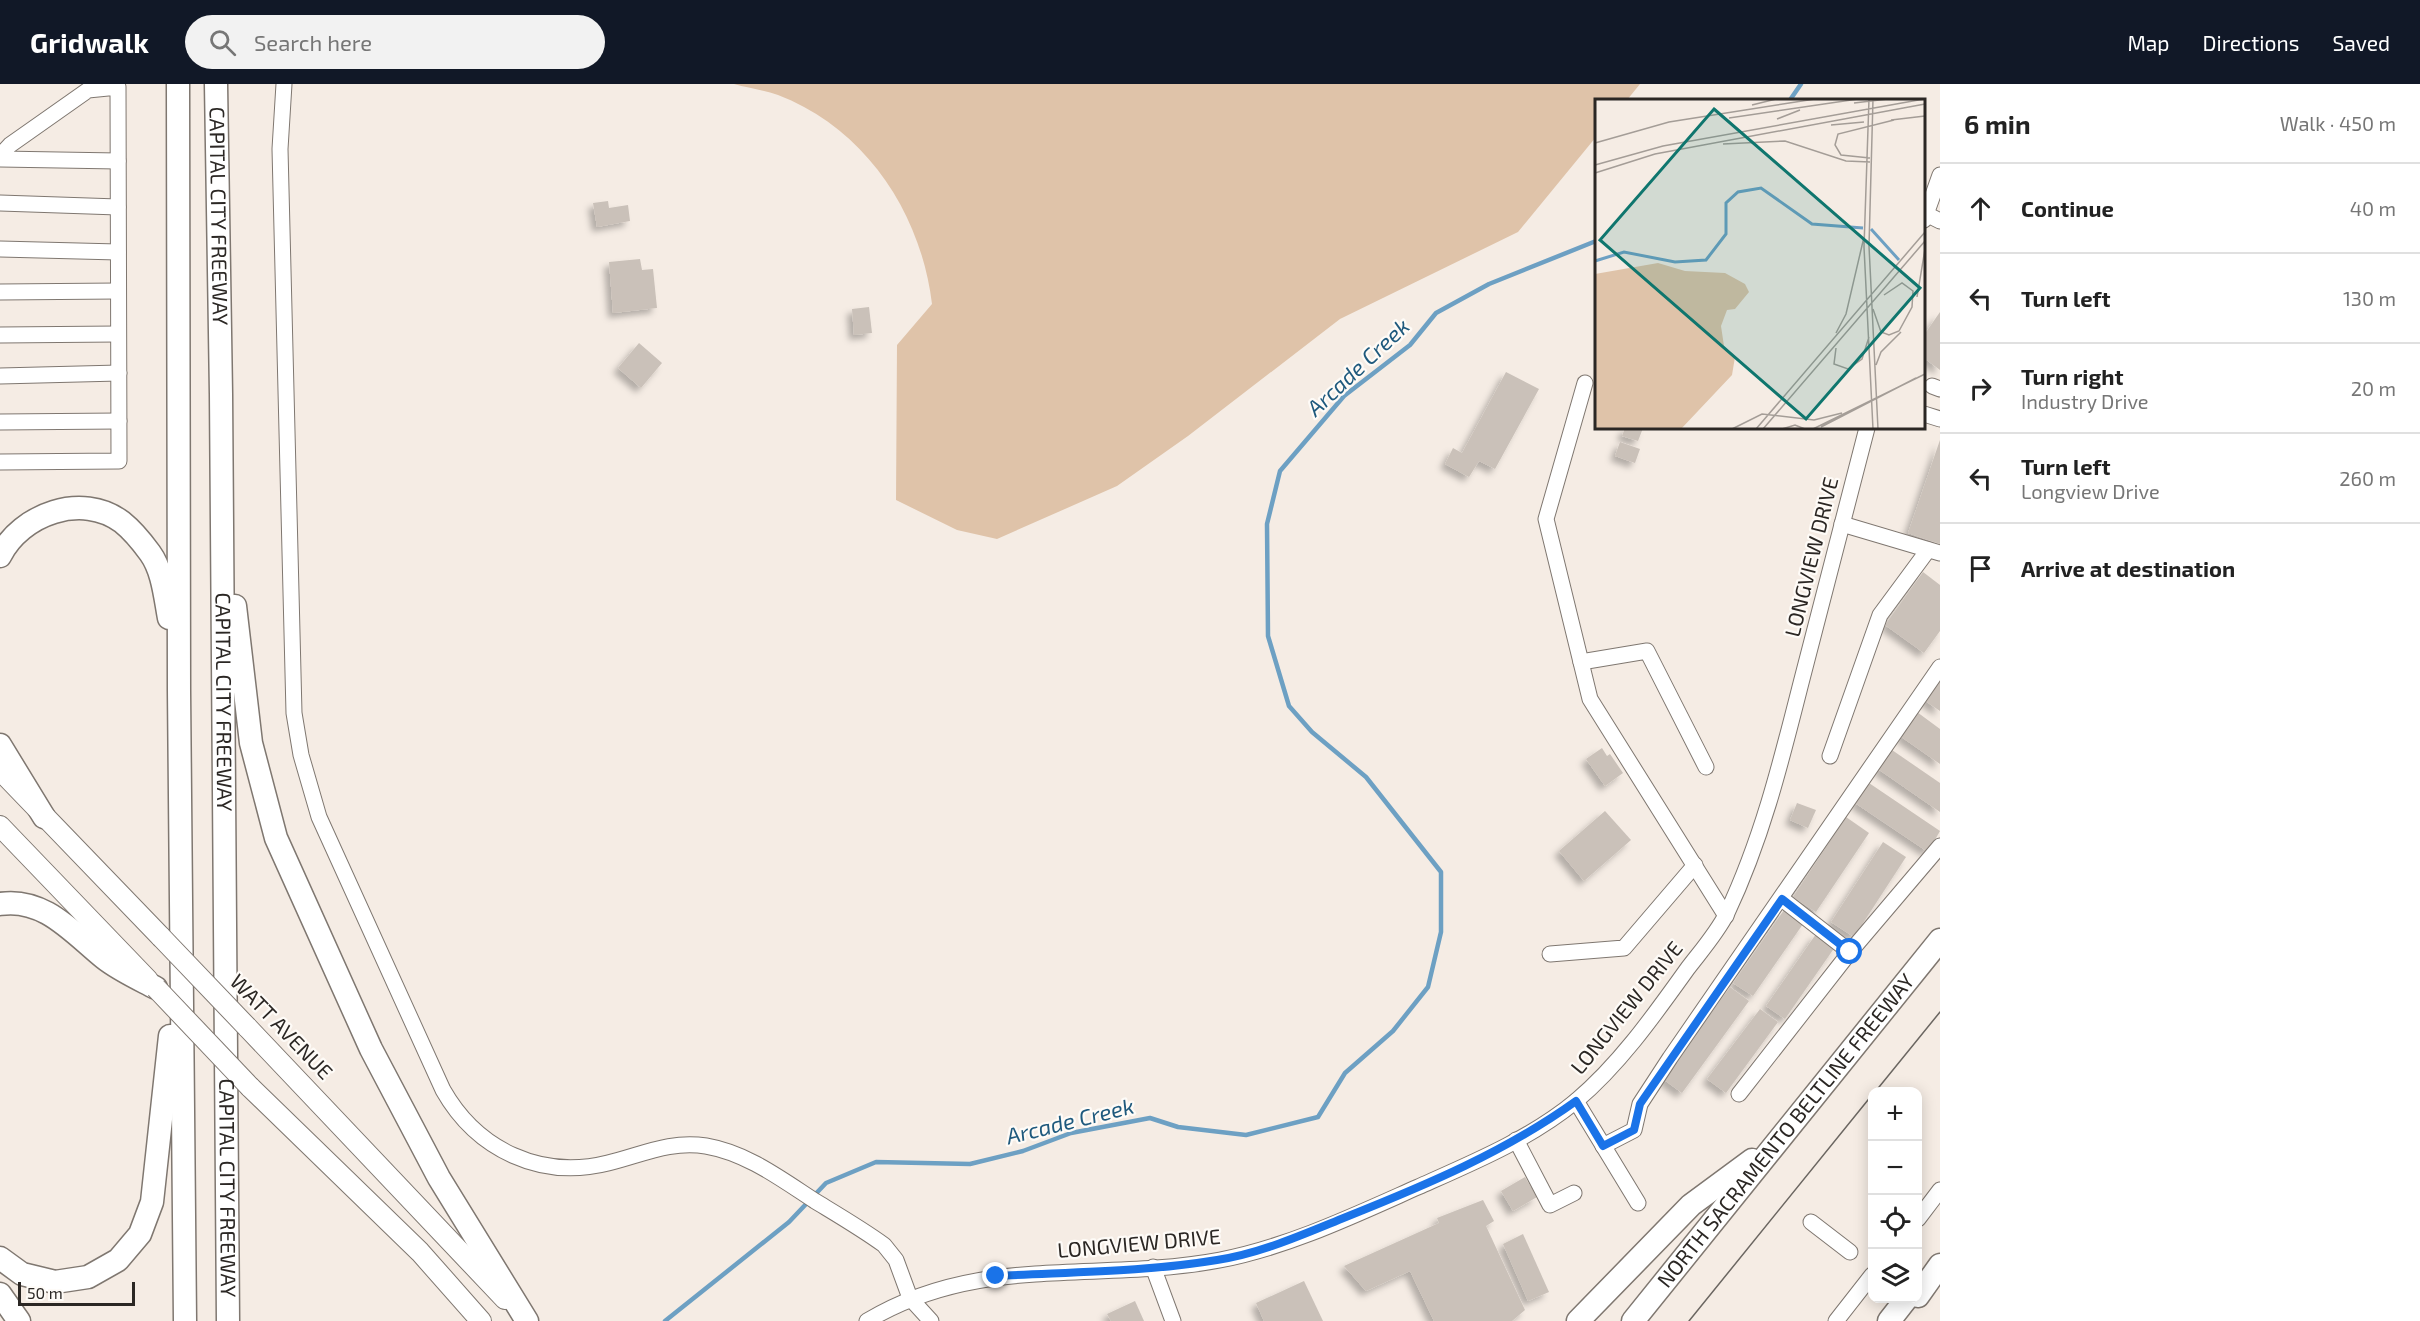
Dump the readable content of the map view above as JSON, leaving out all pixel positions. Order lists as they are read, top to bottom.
{
  "streets": {
    "highway": ["CAPITAL CITY FREEWAY", "NORTH SACRAMENTO BELTLINE FREEWAY"],
    "main road": ["WATT AVENUE"],
    "street": ["LONGVIEW DRIVE"]
  },
  "crossings": [
    ["CAPITAL CITY FREEWAY", "WATT AVENUE"]
  ],
  "water": ["Arcade Creek"],
  "scale_bar": "50 m",
  "page": {
    "header": "Gridwalk",
    "search": "Search here",
    "nav": ["Map", "Directions", "Saved"],
    "heading": ["6 min", "Walk · 450 m"],
    "list": [
      ["Continue", "40 m"],
      ["Turn left", "130 m"],
      ["Turn right", "Industry Drive", "20 m"],
      ["Turn left", "Longview Drive", "260 m"],
      "Arrive at destination"
    ],
    "map_buttons": ["+", "−"],
    "scale": "50 m"
  }
}
